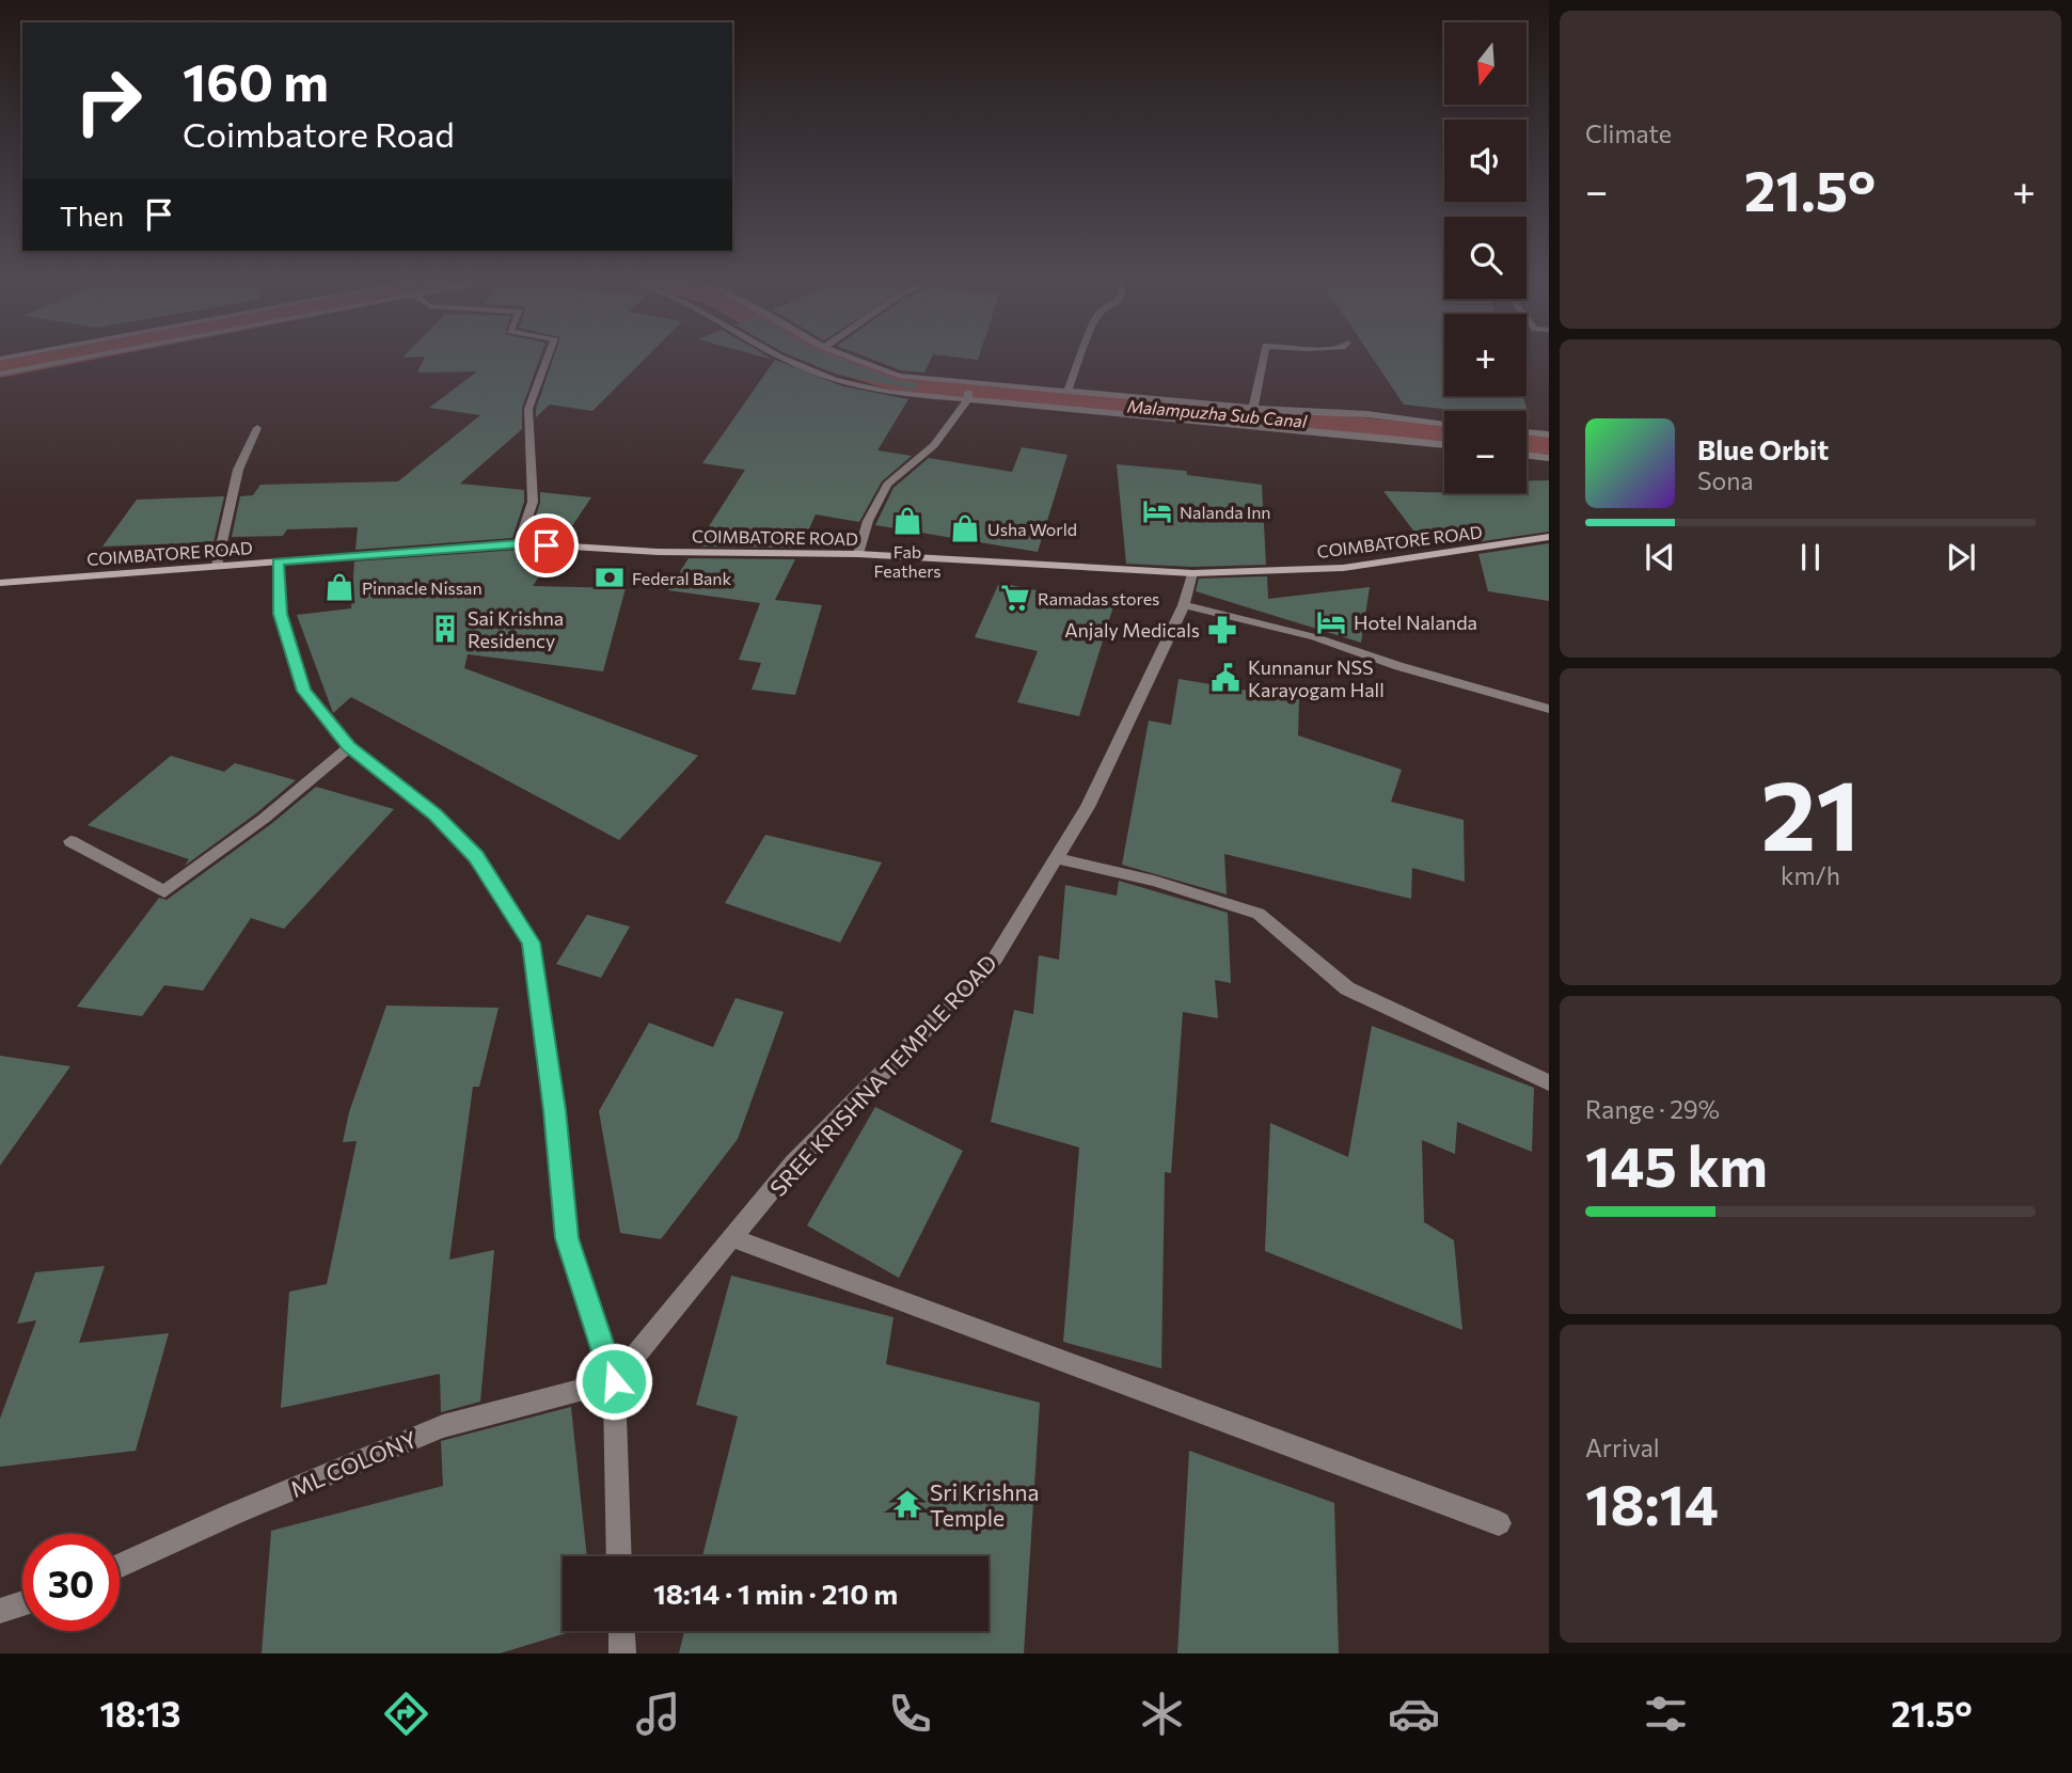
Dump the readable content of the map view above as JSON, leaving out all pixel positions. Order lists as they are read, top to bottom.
{
  "streets": {
    "main road": ["COIMBATORE ROAD"],
    "street": ["SREE KRISHNA TEMPLE ROAD", "ML COLONY"]
  },
  "crossings": [
    ["COIMBATORE ROAD", "SREE KRISHNA TEMPLE ROAD"],
    ["SREE KRISHNA TEMPLE ROAD", "ML COLONY"]
  ],
  "water": ["Malampuzha Sub Canal"],
  "places": {
    "hotel": ["Nalanda Inn", "Hotel Nalanda"],
    "shop": ["Fab Feathers", "Usha World", "Pinnacle Nissan"],
    "bank": ["Federal Bank"],
    "supermarket": ["Ramadas stores"],
    "building": ["Sai Krishna Residency"],
    "pharmacy": ["Anjaly Medicals"],
    "public building": ["Kunnanur NSS Karayogam Hall"],
    "temple": ["Sri Krishna Temple"]
  },
  "north": "bottom",
  "page": {
    "tile": [
      "Climate",
      ["21", "km/h"],
      ["Range · 29%", "145 km"],
      ["Arrival", "18:14"]
    ],
    "map_buttons": ["+", "−"],
    "turn": ["160 m", "Coimbatore Road"],
    "heat": ["−", "21.5°", "+"],
    "then": "Then",
    "song": ["Blue Orbit", "Sona"],
    "limit": "30",
    "trip": "18:14 · 1 min · 210 m",
    "tabs": ["18:13", "21.5°"]
  }
}
